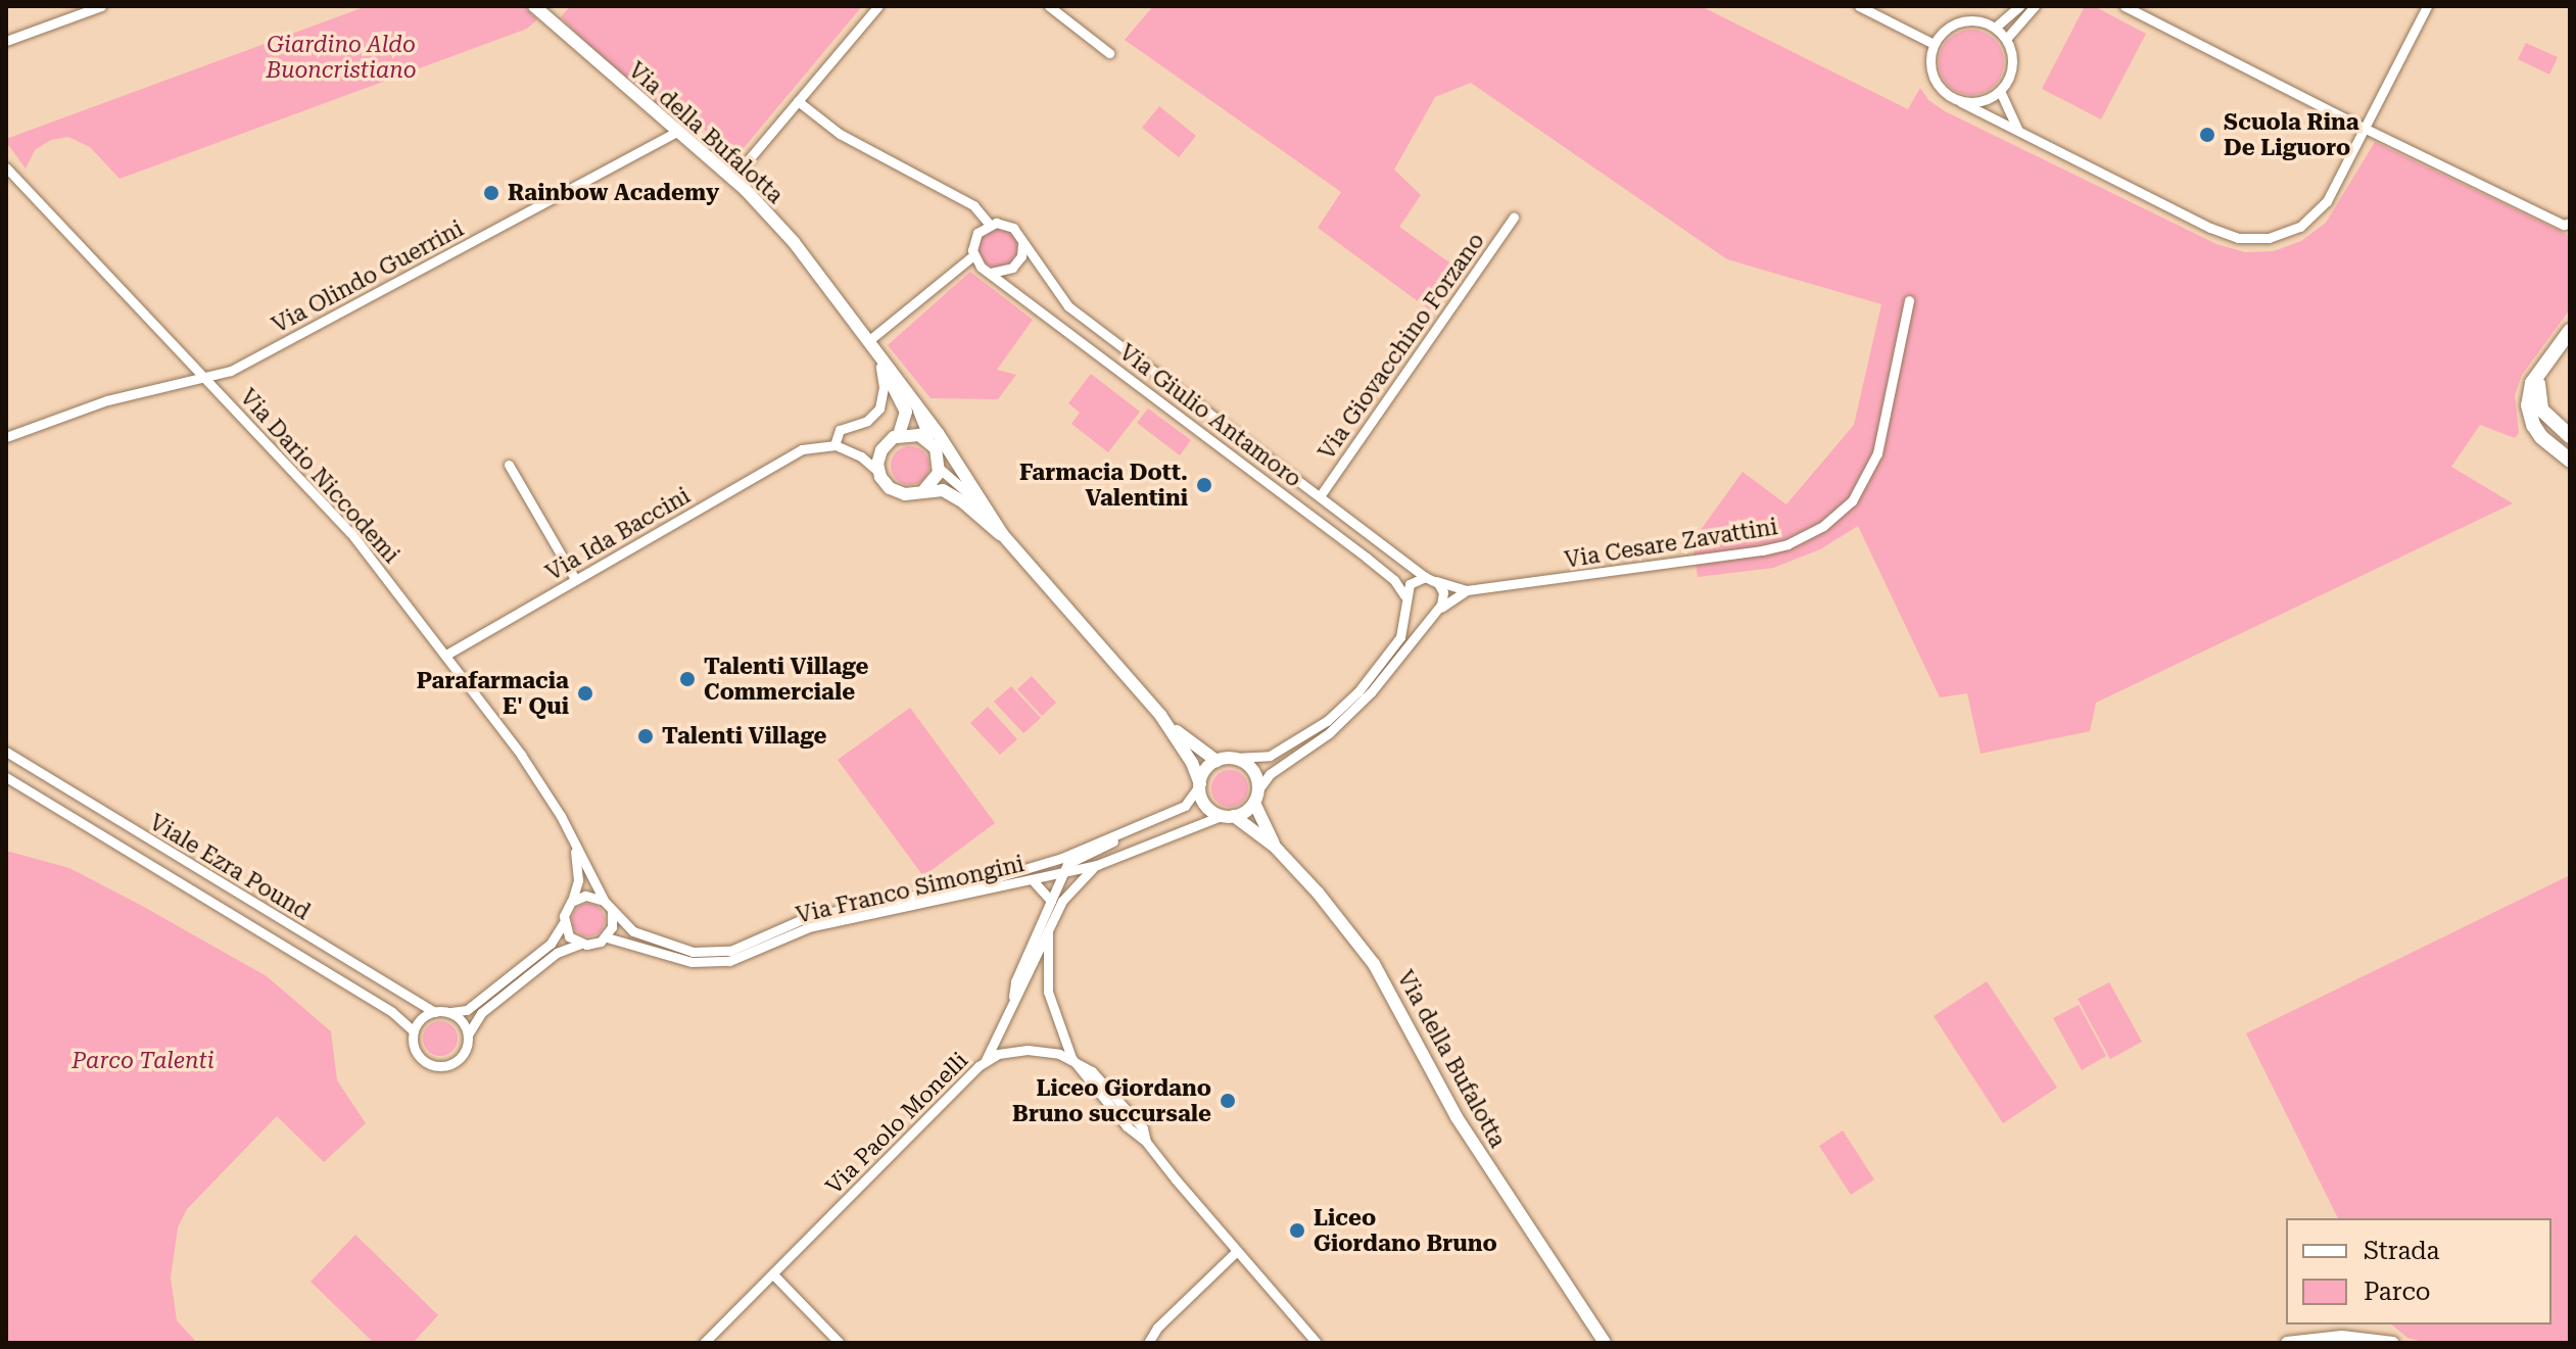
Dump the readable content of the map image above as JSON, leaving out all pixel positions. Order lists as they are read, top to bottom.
{
  "streets": {
    "street": [
      "Via della Bufalotta",
      "Via Olindo Guerrini",
      "Via Giovacchino Forzano",
      "Via Giulio Antamoro",
      "Via Dario Niccodemi",
      "Via Ida Baccini",
      "Via Cesare Zavattini",
      "Viale Ezra Pound",
      "Via Franco Simongini",
      "Via Paolo Monelli"
    ]
  },
  "crossings": [
    ["Via della Bufalotta", "Via Olindo Guerrini"],
    ["Via della Bufalotta", "Via Cesare Zavattini"],
    ["Via della Bufalotta", "Via Franco Simongini"],
    ["Via Olindo Guerrini", "Via Dario Niccodemi"],
    ["Via Giovacchino Forzano", "Via Giulio Antamoro"],
    ["Via Giulio Antamoro", "Via Cesare Zavattini"],
    ["Via Dario Niccodemi", "Via Ida Baccini"],
    ["Via Dario Niccodemi", "Via Franco Simongini"],
    ["Via Cesare Zavattini", "Via Franco Simongini"]
  ],
  "parks": ["Giardino Aldo Buoncristiano", "Parco Talenti"],
  "places": [
    "Scuola Rina De Liguoro",
    "Rainbow Academy",
    "Farmacia Dott. Valentini",
    "Talenti Village Commerciale",
    "Parafarmacia E' Qui",
    "Talenti Village",
    "Liceo Giordano Bruno succursale",
    "Liceo Giordano Bruno"
  ],
  "legend": ["Strada", "Parco"]
}
